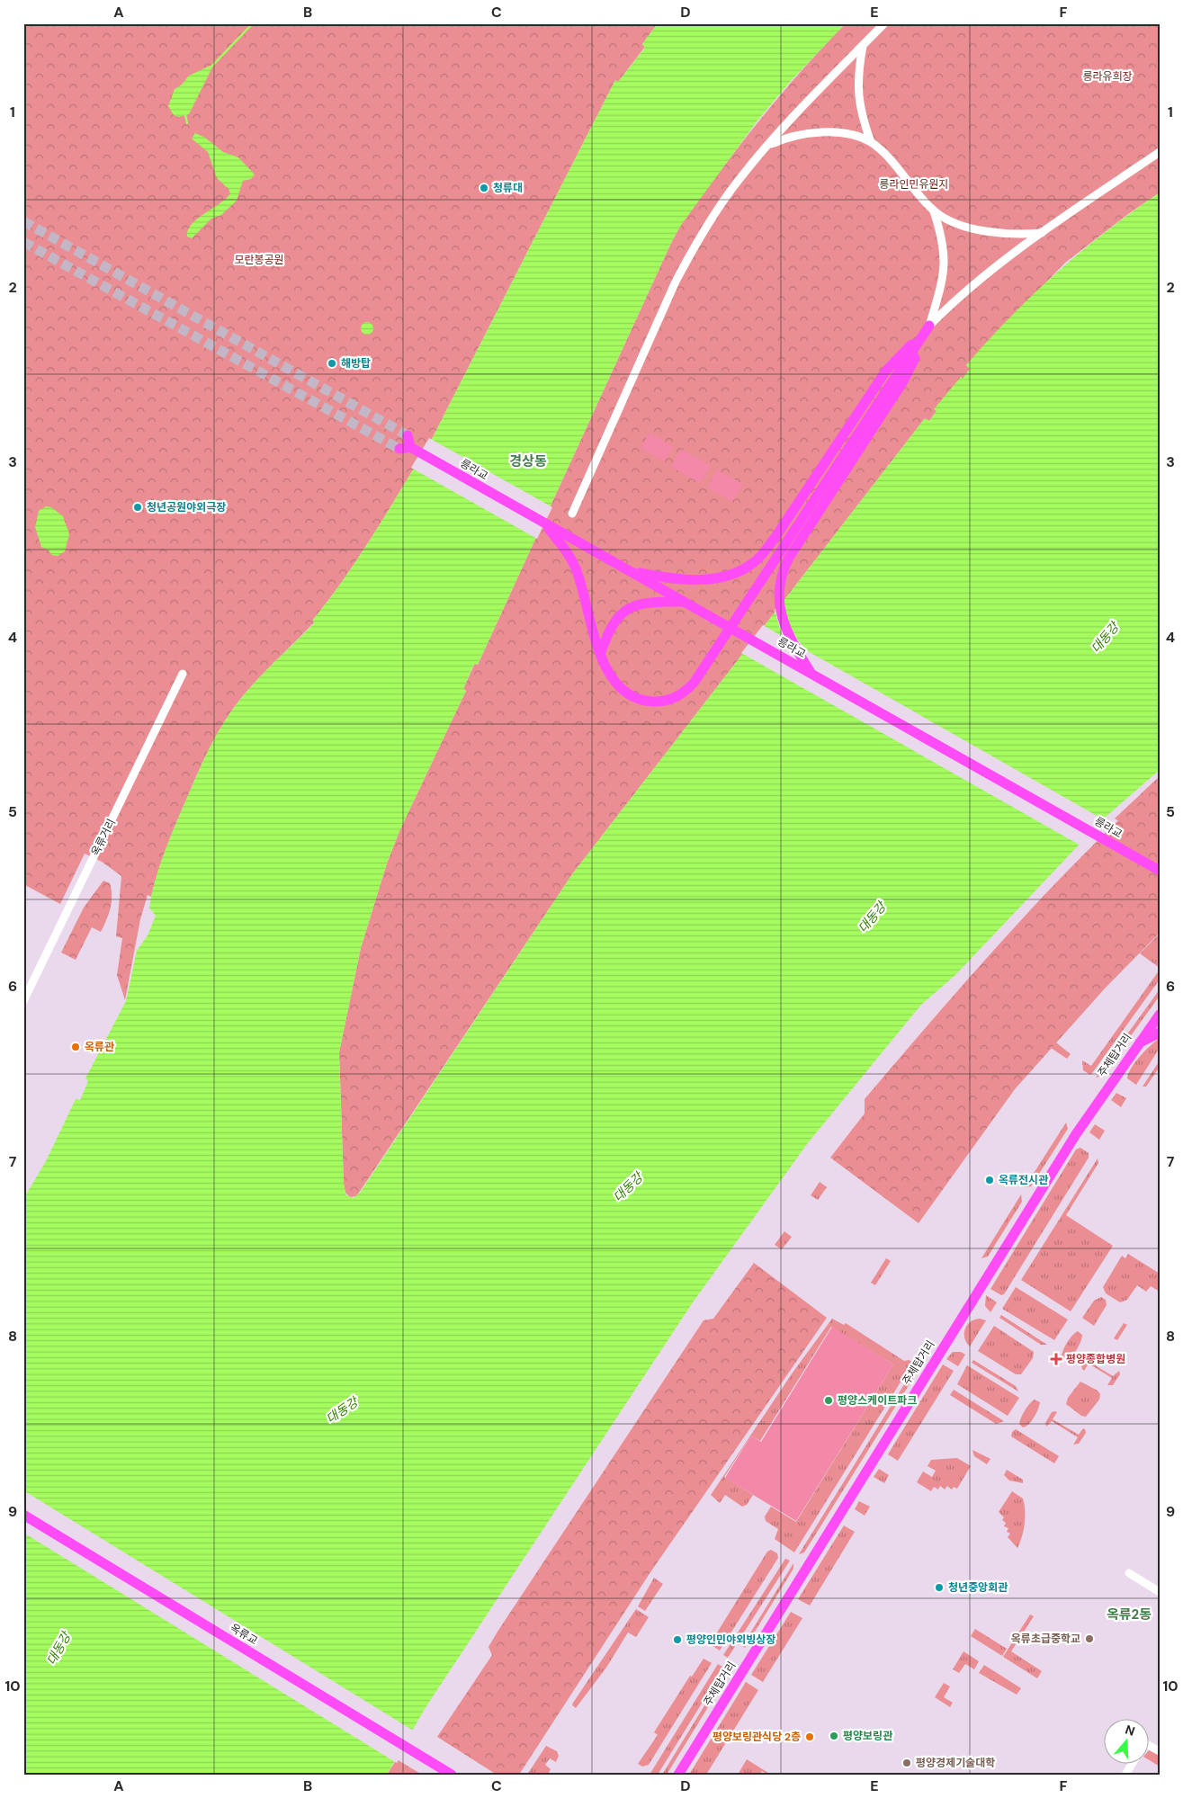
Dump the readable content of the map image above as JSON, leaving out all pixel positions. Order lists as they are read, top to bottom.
{
  "streets": {
    "main road": ["릉라교", "주체탑거리", "옥류교"],
    "street": ["옥류거리"]
  },
  "districts": ["경상동", "옥류2동"],
  "water": ["대동강"],
  "parks": ["릉라유희장", "릉라인민유원지", "모란봉공원"],
  "places": {
    "other": [
      "청류대",
      "해방탑",
      "청년공원야외극장",
      "옥류관",
      "옥류전시관",
      "평양스케이트파크",
      "청년중앙회관",
      "옥류초급중학교",
      "평양인민야외빙상장",
      "평양보링관",
      "평양보링관식당 2층",
      "평양경제기술대학"
    ],
    "health": ["평양종합병원"]
  },
  "north": "top",
  "grid": {
    "columns": [
      "A",
      "B",
      "C",
      "D",
      "E",
      "F"
    ],
    "rows": [
      "1",
      "2",
      "3",
      "4",
      "5",
      "6",
      "7",
      "8",
      "9",
      "10"
    ]
  }
}
